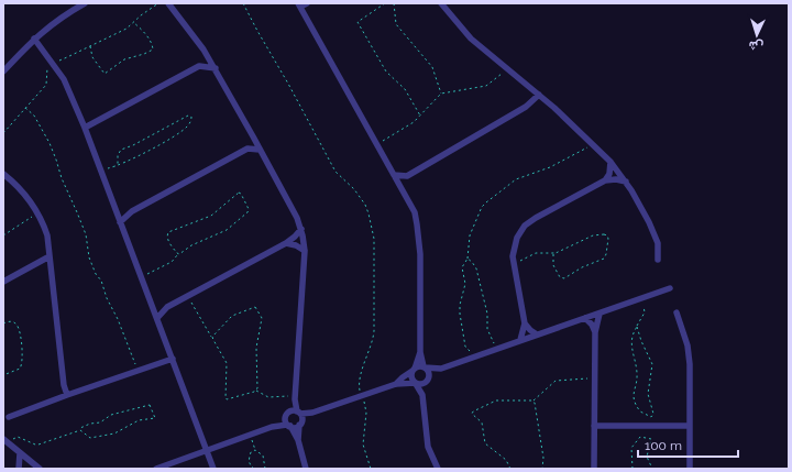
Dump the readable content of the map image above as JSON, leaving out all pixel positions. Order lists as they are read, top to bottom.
{
  "scale_bar": "100 m",
  "north": "bottom"
}
